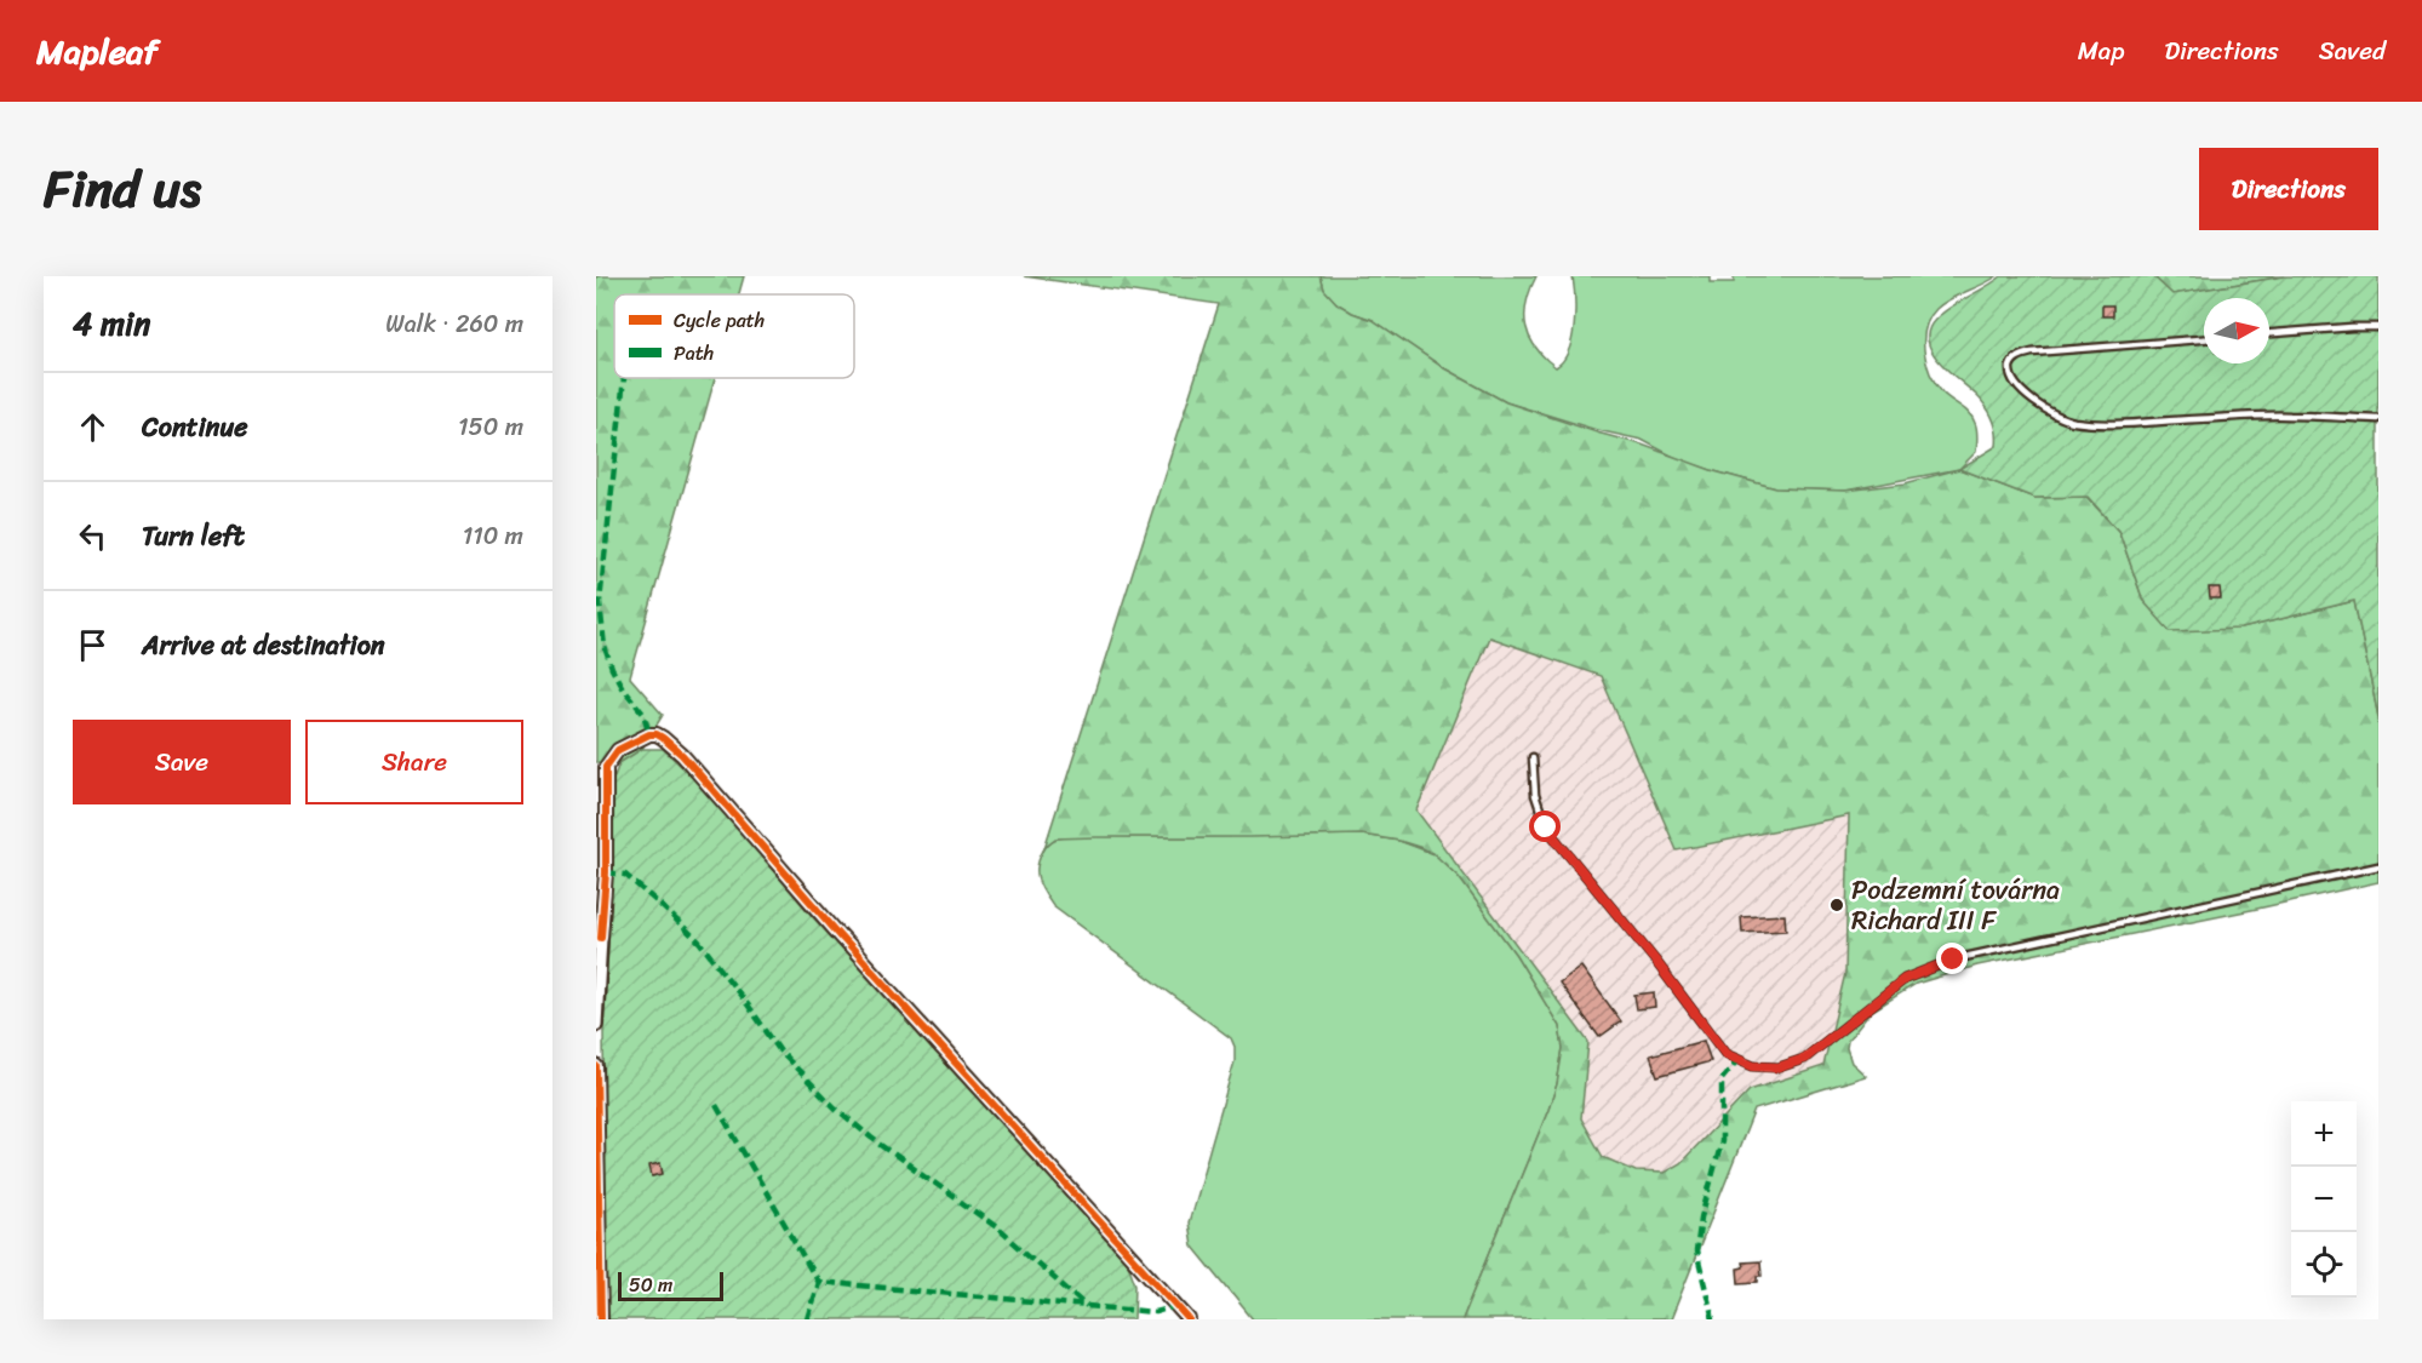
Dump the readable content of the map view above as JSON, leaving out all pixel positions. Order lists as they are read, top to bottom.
{
  "places": ["Podzemní továrna Richard III F"],
  "legend": ["Cycle path", "Path"],
  "scale_bar": "50 m",
  "north": "right",
  "page": {
    "header": "Mapleaf",
    "nav": ["Map", "Directions", "Saved"],
    "title": "Find us",
    "buttons": [
      "Directions",
      ["Save", "Share"]
    ],
    "heading": ["4 min", "Walk · 260 m"],
    "list": [
      ["Continue", "150 m"],
      ["Turn left", "110 m"],
      "Arrive at destination"
    ],
    "map_buttons": ["+", "−"],
    "scale": "50 m"
  }
}
